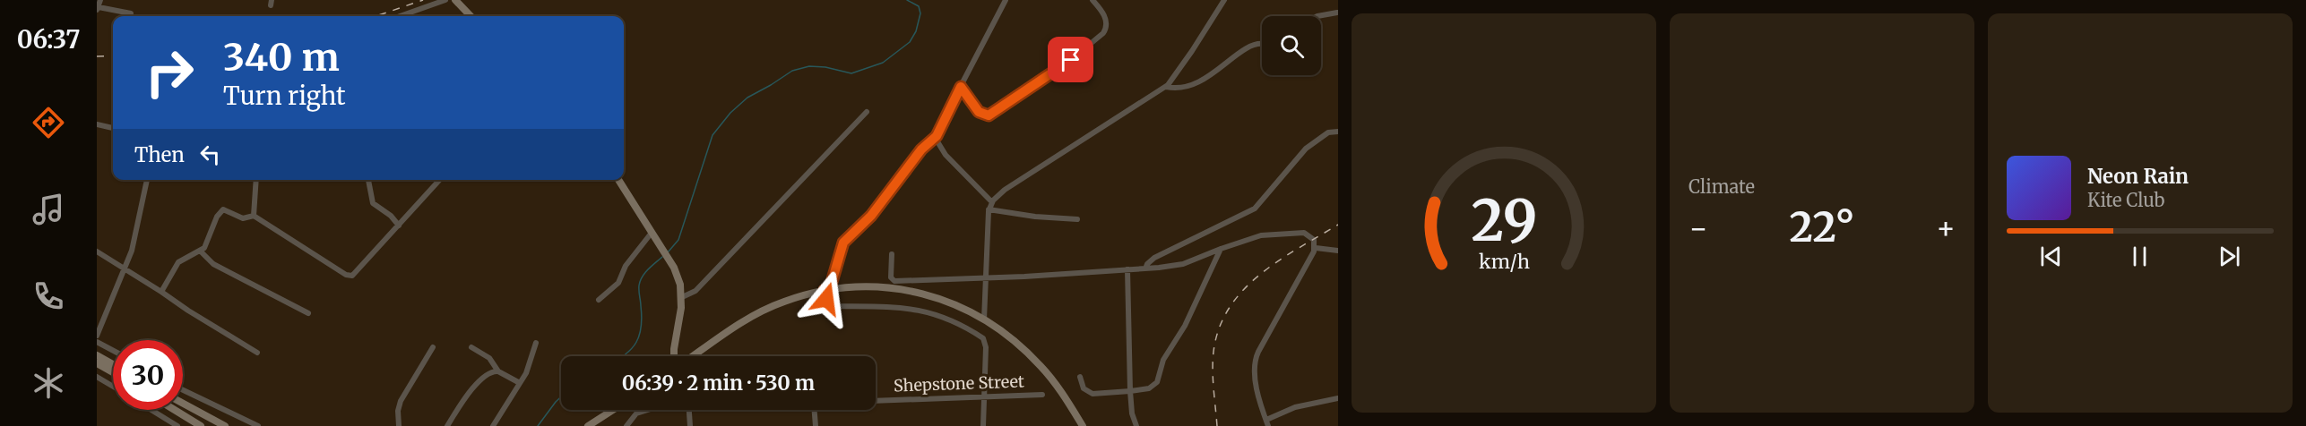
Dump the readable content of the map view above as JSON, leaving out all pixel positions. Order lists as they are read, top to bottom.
{
  "streets": {
    "street": ["Shepstone Street"]
  },
  "page": {
    "tabs": "06:37",
    "tile": "Climate",
    "turn": ["340 m", "Turn right"],
    "then": "Then",
    "song": ["Neon Rain", "Kite Club"],
    "heat": ["−", "22°", "+"],
    "limit": "30",
    "trip": "06:39 · 2 min · 530 m",
    "gauge": ["29", "km/h"]
  }
}
